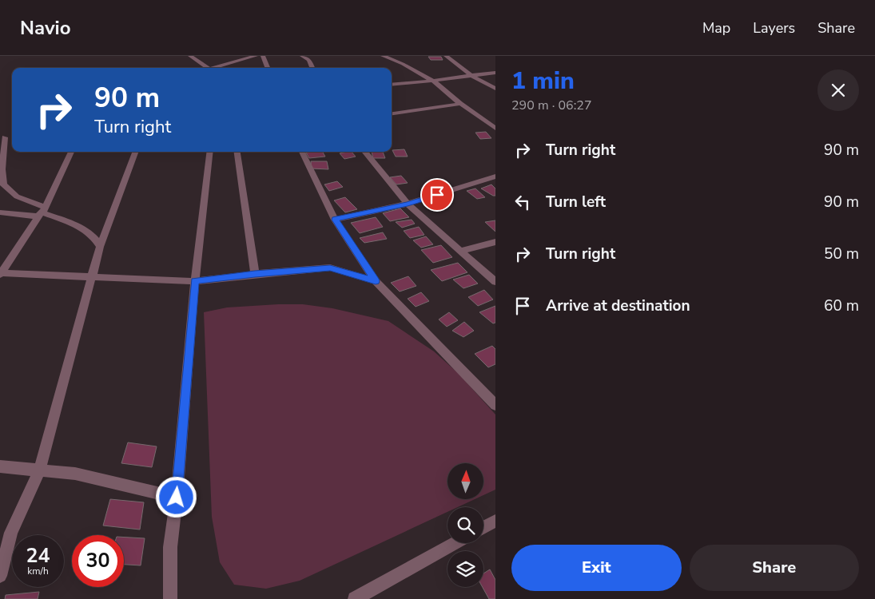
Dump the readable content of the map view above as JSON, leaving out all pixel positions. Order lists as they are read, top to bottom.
{
  "north": "top",
  "page": {
    "header": "Navio",
    "nav": ["Map", "Layers", "Share"],
    "heading": ["1 min", "290 m · 06:27"],
    "turn": ["90 m", "Turn right"],
    "list": [
      {
        "name": "Turn right",
        "value": "90 m"
      },
      {
        "name": "Turn left",
        "value": "90 m"
      },
      {
        "name": "Turn right",
        "value": "50 m"
      },
      {
        "name": "Arrive at destination",
        "value": "60 m"
      }
    ],
    "speed": "24 km/h",
    "limit": "30",
    "buttons": ["Exit", "Share"]
  }
}
